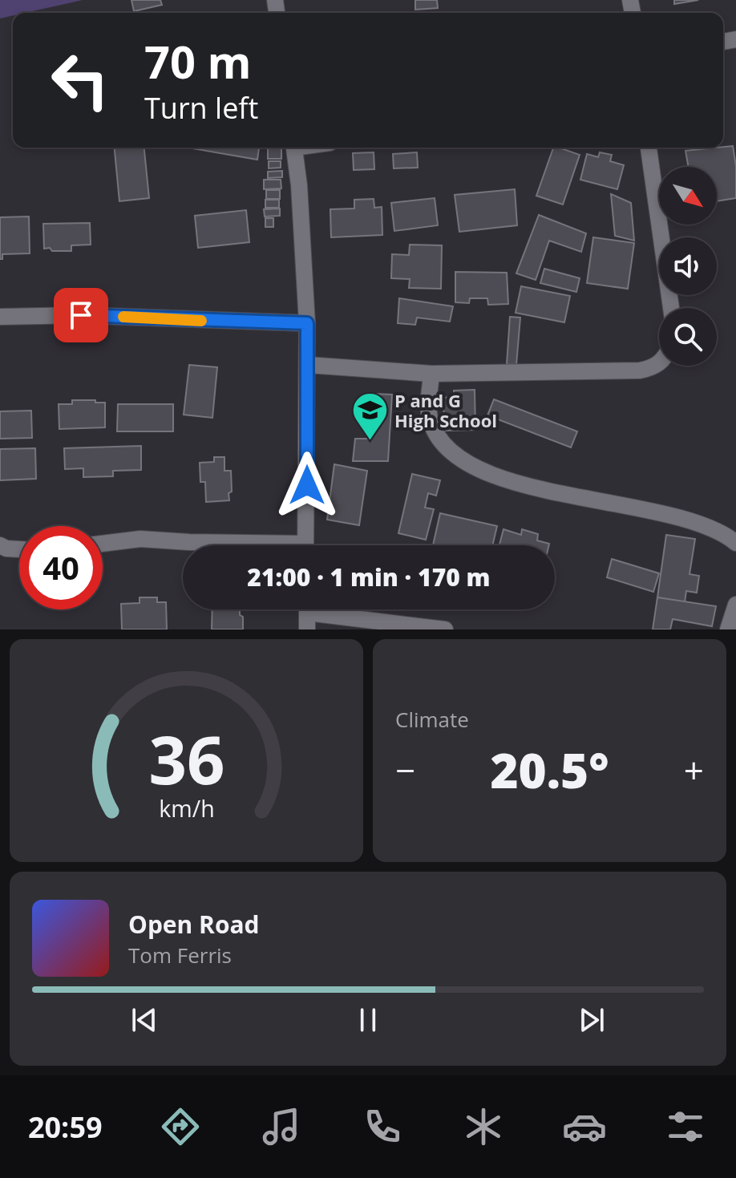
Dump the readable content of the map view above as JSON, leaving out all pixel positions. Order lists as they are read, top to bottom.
{
  "places": {
    "school or university": ["P and G High School"]
  },
  "north": "bottom right",
  "page": {
    "turn": ["70 m", "Turn left"],
    "limit": "40",
    "trip": "21:00 · 1 min · 170 m",
    "tile": "Climate",
    "heat": ["−", "20.5°", "+"],
    "song": ["Open Road", "Tom Ferris"],
    "tabs": "20:59",
    "gauge": ["36", "km/h"]
  }
}
